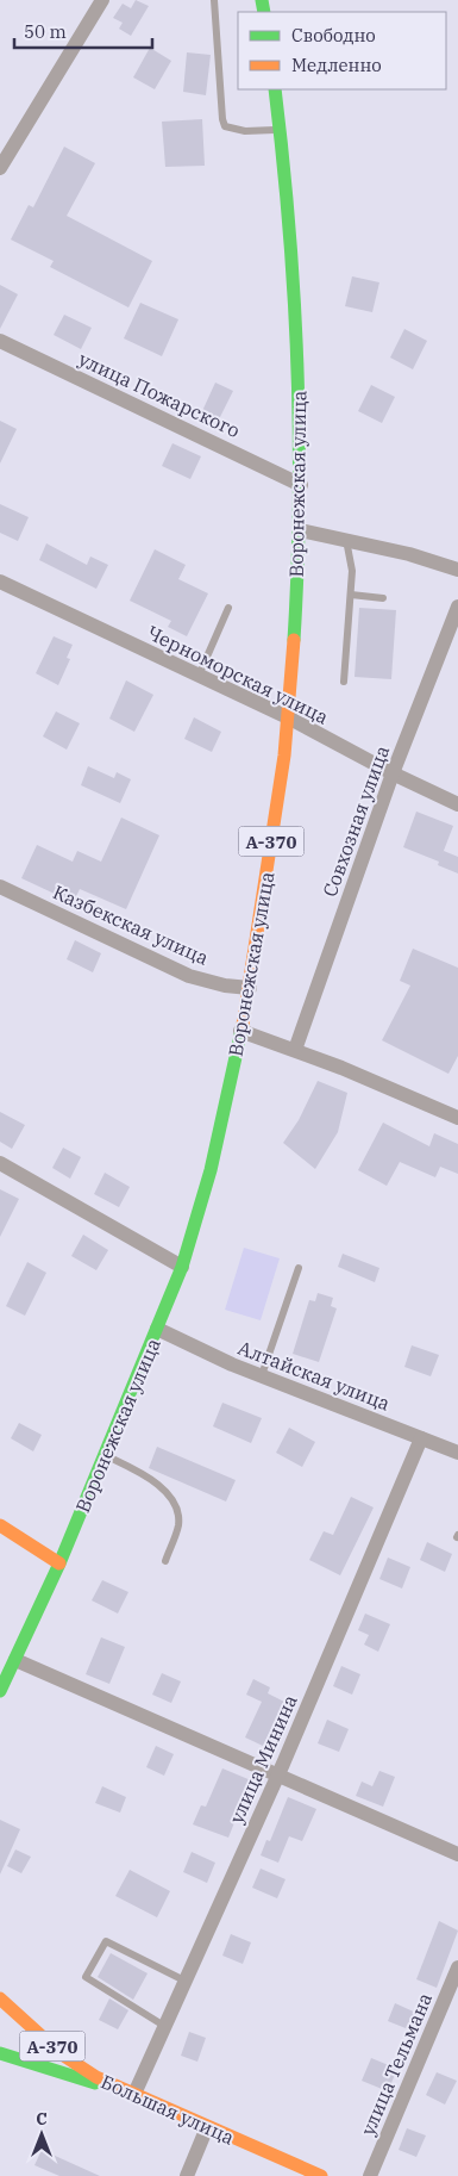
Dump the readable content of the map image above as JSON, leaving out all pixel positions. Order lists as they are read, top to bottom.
{
  "streets": {
    "main road": ["Воронежская улица", "А-370", "Большая улица"],
    "street": [
      "улица Пожарского",
      "Черноморская улица",
      "Совхозная улица",
      "Казбекская улица",
      "Алтайская улица",
      "улица Минина",
      "улица Тельмана"
    ]
  },
  "crossings": [
    ["улица Пожарского", "Воронежская улица"],
    ["Воронежская улица", "Черноморская улица"],
    ["Воронежская улица", "Казбекская улица"],
    ["Воронежская улица", "Алтайская улица"],
    ["Черноморская улица", "Совхозная улица"],
    ["Алтайская улица", "улица Минина"],
    ["улица Минина", "Большая улица"]
  ],
  "legend": ["Свободно", "Медленно"],
  "scale_bar": "50 m",
  "north": "top"
}
